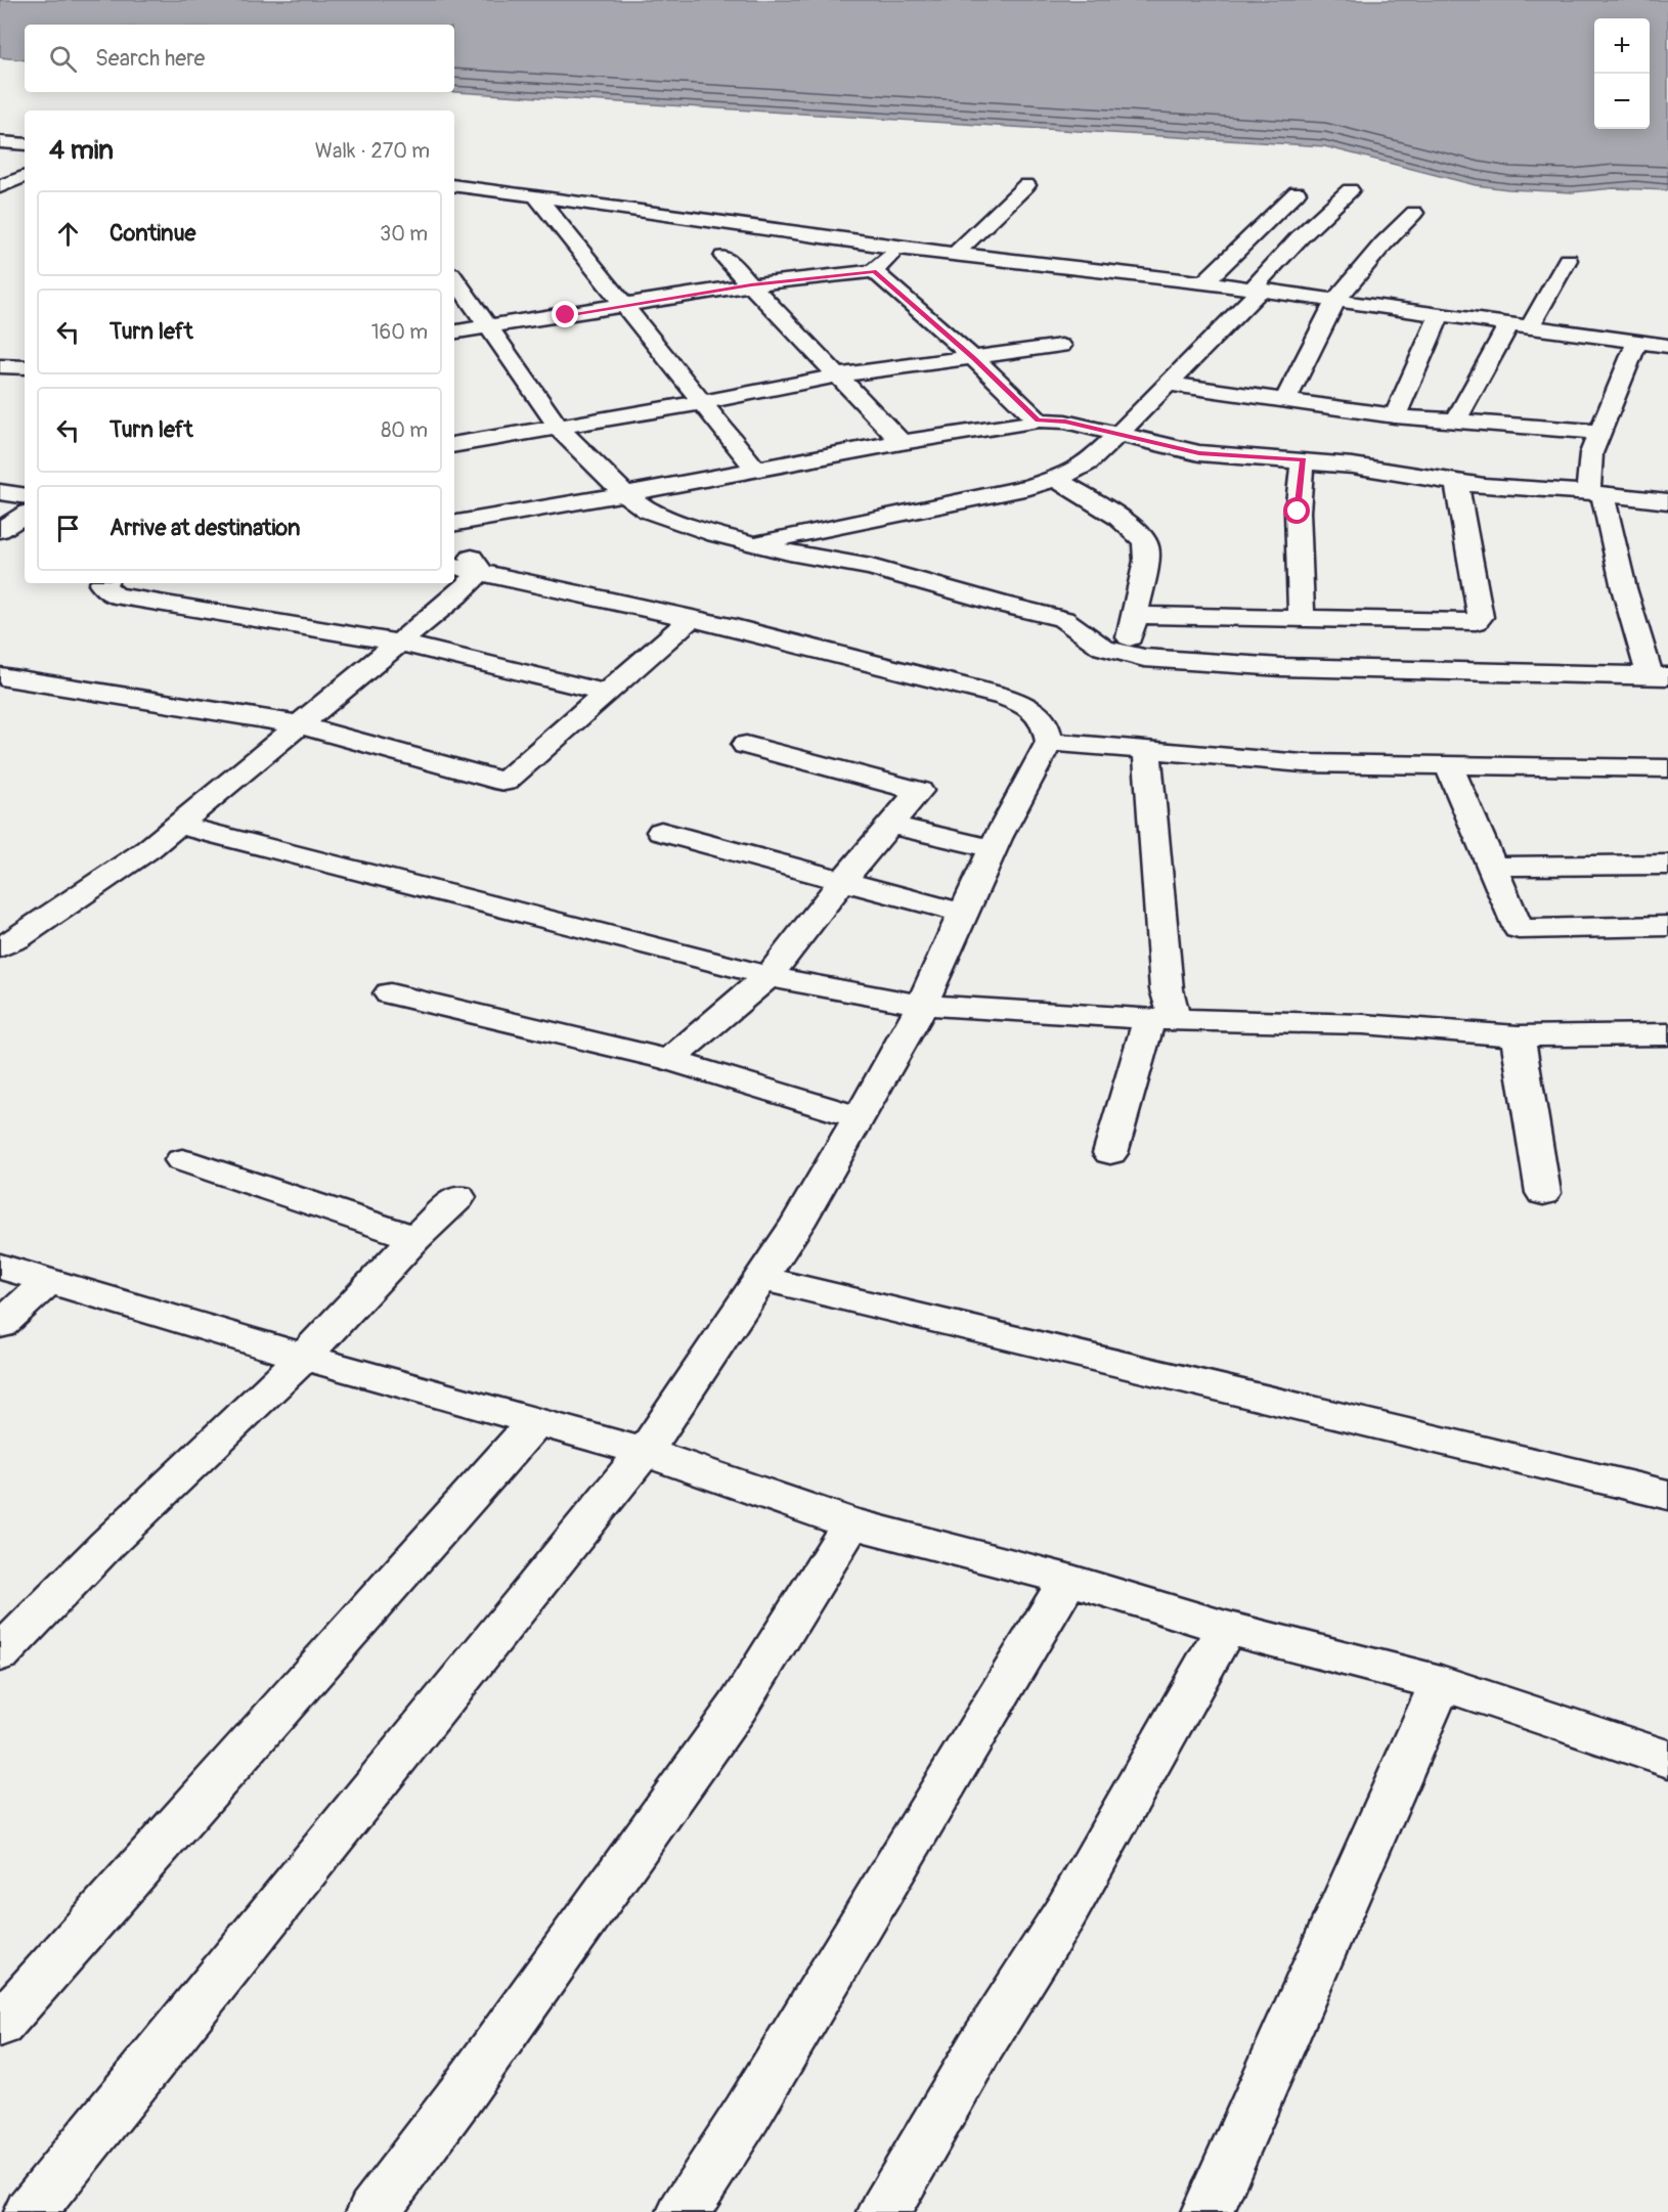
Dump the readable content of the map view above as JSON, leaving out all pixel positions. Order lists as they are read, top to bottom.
{
  "page": {
    "map_buttons": ["+", "−"],
    "search": "Search here",
    "heading": ["4 min", "Walk · 270 m"],
    "list": [
      ["Continue", "30 m"],
      ["Turn left", "160 m"],
      ["Turn left", "80 m"],
      "Arrive at destination"
    ]
  }
}
